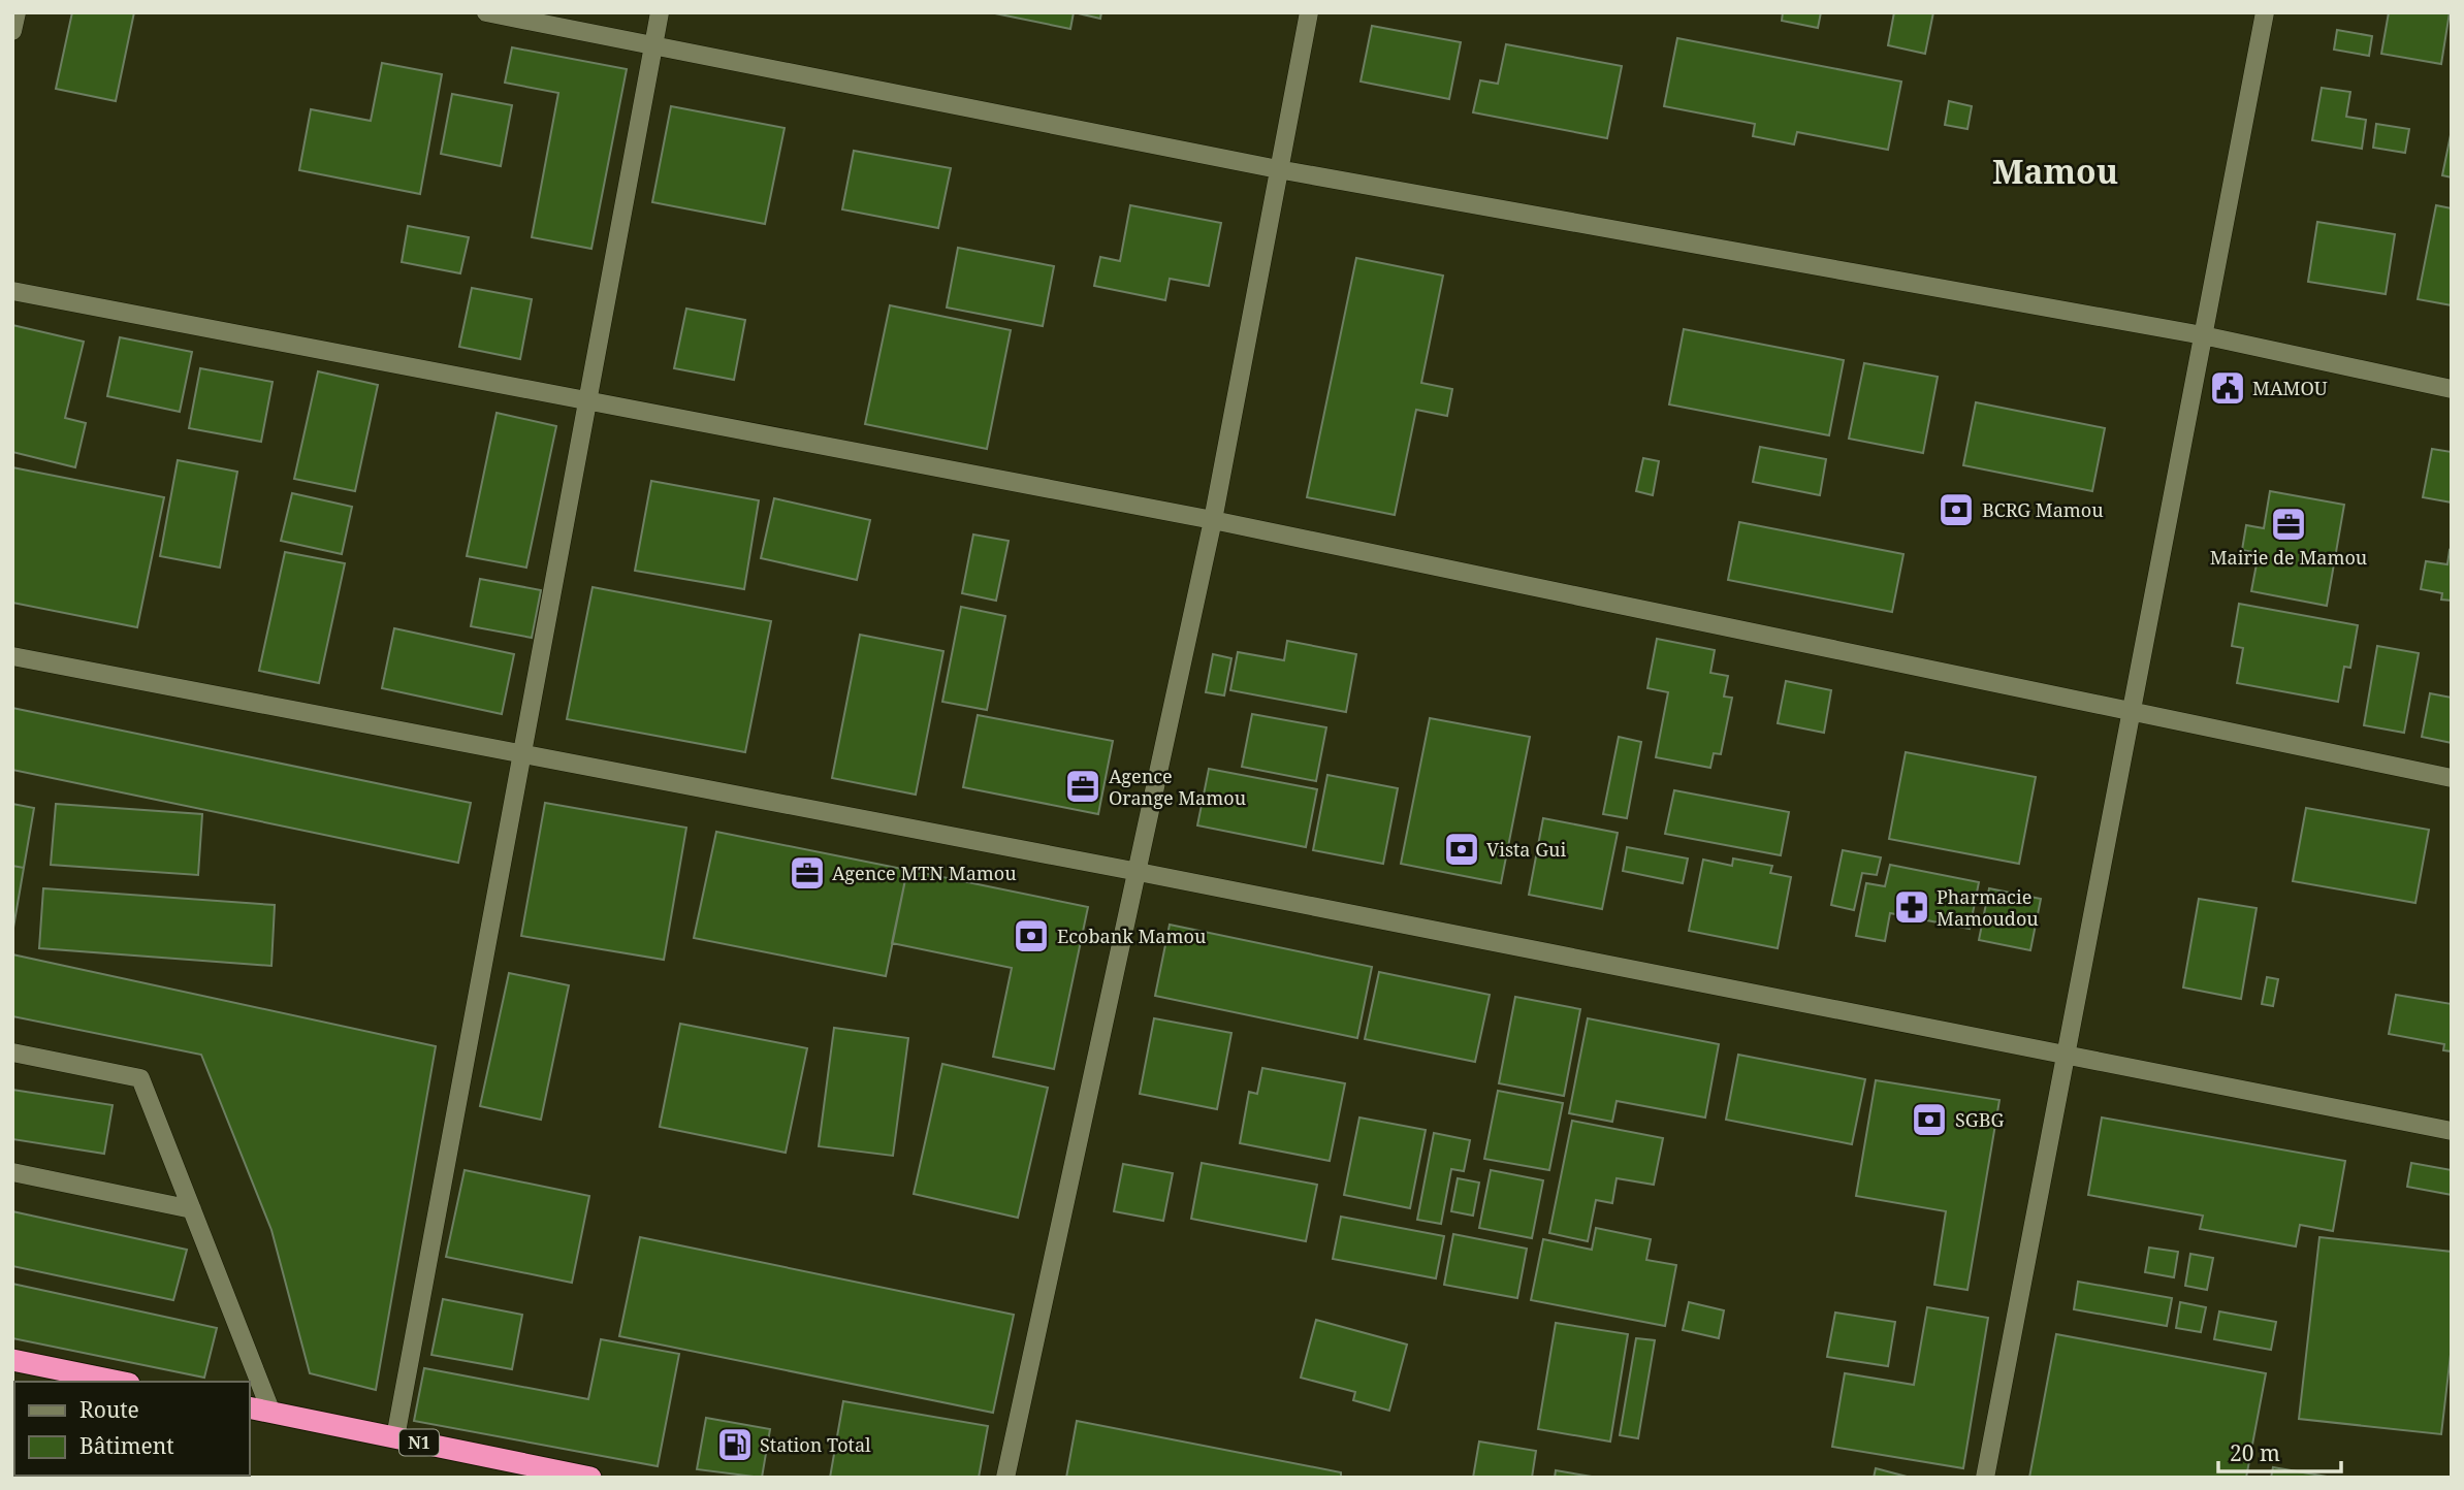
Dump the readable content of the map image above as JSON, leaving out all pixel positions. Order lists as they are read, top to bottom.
{
  "streets": {
    "highway": ["N1"]
  },
  "districts": ["Mamou"],
  "places": {
    "public building": ["MAMOU"],
    "bank": [
      "BCRG Mamou",
      "Vista Gui",
      "Ecobank Mamou",
      "SGBG"
    ],
    "office": ["Mairie de Mamou", "Agence Orange Mamou", "Agence MTN Mamou"],
    "pharmacy": ["Pharmacie Mamoudou"],
    "fuel station": ["Station Total"]
  },
  "legend": ["Route", "Bâtiment"],
  "scale_bar": "20 m"
}
